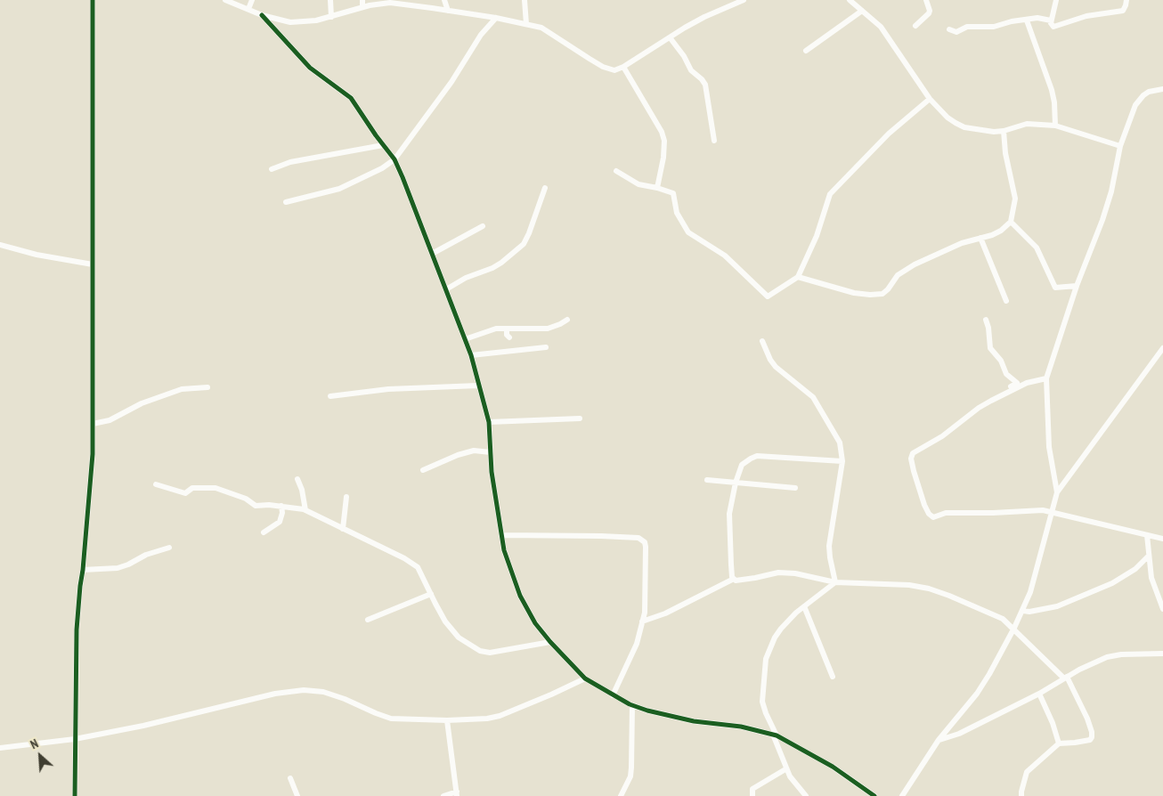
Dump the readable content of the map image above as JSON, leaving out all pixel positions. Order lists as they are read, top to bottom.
{
  "north": "top left"
}
